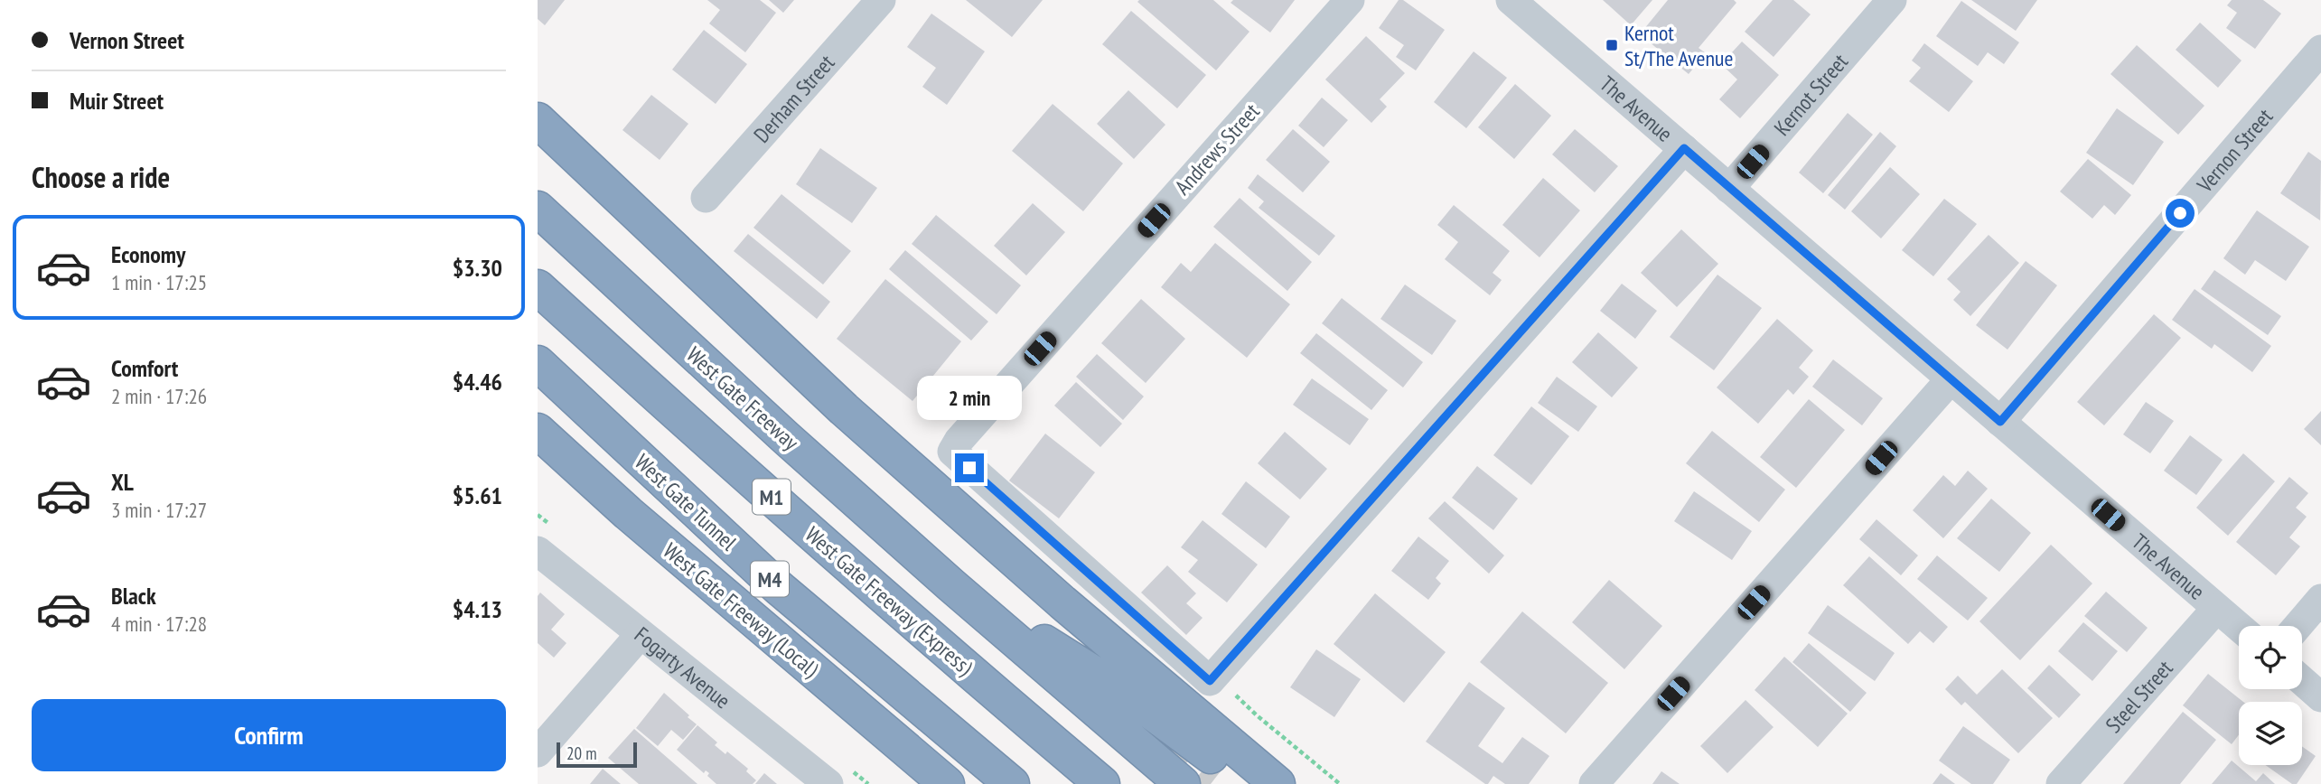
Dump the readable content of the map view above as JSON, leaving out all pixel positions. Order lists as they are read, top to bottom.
{
  "streets": {
    "highway": [
      "West Gate Freeway",
      "M1",
      "West Gate Tunnel",
      "M4",
      "West Gate Freeway (Express)",
      "West Gate Freeway (Local)"
    ],
    "street": [
      "Kernot Street",
      "Derham Street",
      "The Avenue",
      "Andrews Street",
      "Vernon Street",
      "Fogarty Avenue",
      "Steel Street"
    ]
  },
  "crossings": [
    ["Kernot Street", "The Avenue"],
    ["The Avenue", "Andrews Street"],
    ["The Avenue", "Vernon Street"],
    ["The Avenue", "Steel Street"],
    ["West Gate Freeway", "M1"]
  ],
  "places": {
    "transit": ["Kernot St/The Avenue"]
  },
  "scale_bar": "20 m",
  "page": {
    "banner": ["Vernon Street", "Muir Street"],
    "heading": "Choose a ride",
    "list": [
      {
        "name": "Economy",
        "note": "1 min · 17:25",
        "value": "$3.30"
      },
      {
        "name": "Comfort",
        "note": "2 min · 17:26",
        "value": "$4.46"
      },
      {
        "name": "XL",
        "note": "3 min · 17:27",
        "value": "$5.61"
      },
      {
        "name": "Black",
        "note": "4 min · 17:28",
        "value": "$4.13"
      }
    ],
    "bubble": "2 min",
    "buttons": "Confirm",
    "scale": "20 m"
  }
}
